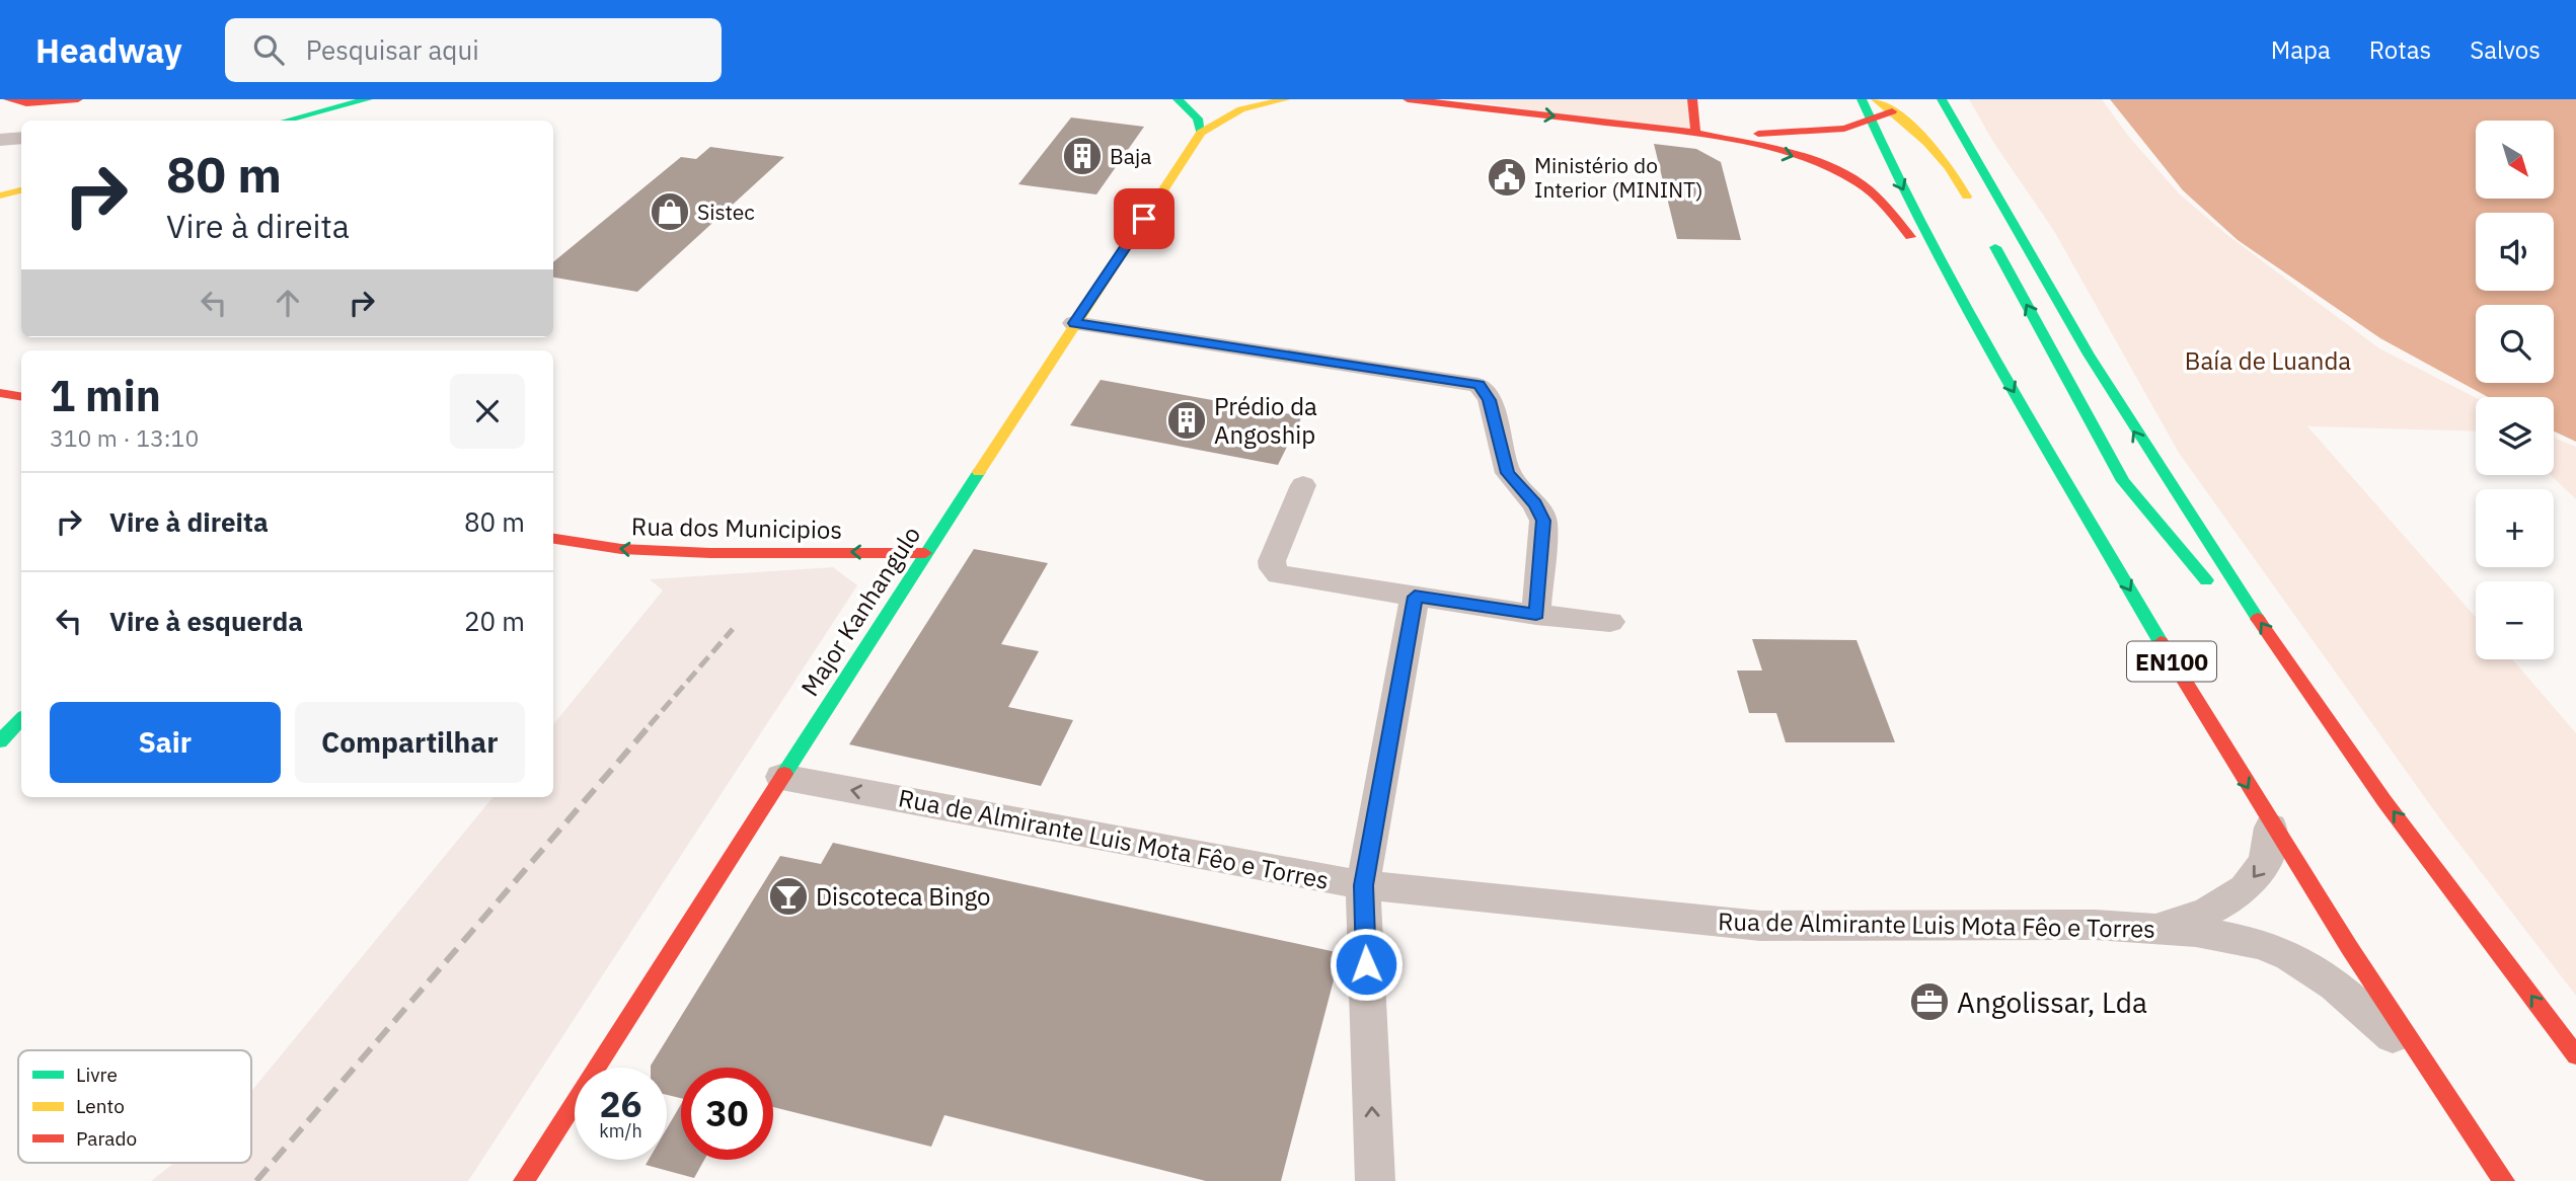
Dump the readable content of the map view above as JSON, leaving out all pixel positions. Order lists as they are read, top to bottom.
{
  "streets": {
    "main road": ["Rua dos Municipios", "Major Kanhangulo", "EN100"],
    "street": ["Rua de Almirante Luis Mota Fêo e Torres"]
  },
  "crossings": [
    ["Rua dos Municipios", "Major Kanhangulo"],
    ["Major Kanhangulo", "Rua de Almirante Luis Mota Fêo e Torres"],
    ["EN100", "Rua de Almirante Luis Mota Fêo e Torres"]
  ],
  "one_way": ["Rua dos Municipios"],
  "parks": ["Baía de Luanda"],
  "places": {
    "building": ["Baja", "Prédio da Angoship"],
    "public building": ["Ministério do Interior (MININT)"],
    "shop": ["Sistec"],
    "bar": ["Discoteca Bingo"],
    "office": ["Angolissar, Lda"]
  },
  "legend": ["Livre", "Lento", "Parado"],
  "north": "bottom right",
  "page": {
    "header": "Headway",
    "search": "Pesquisar aqui",
    "nav": ["Mapa", "Rotas", "Salvos"],
    "map_buttons": ["+", "−"],
    "turn": ["80 m", "Vire à direita"],
    "heading": ["1 min", "310 m · 13:10"],
    "list": [
      {
        "name": "Vire à direita",
        "value": "80 m"
      },
      {
        "name": "Vire à esquerda",
        "value": "20 m"
      }
    ],
    "buttons": ["Sair", "Compartilhar"],
    "speed": "26 km/h",
    "limit": "30"
  }
}
